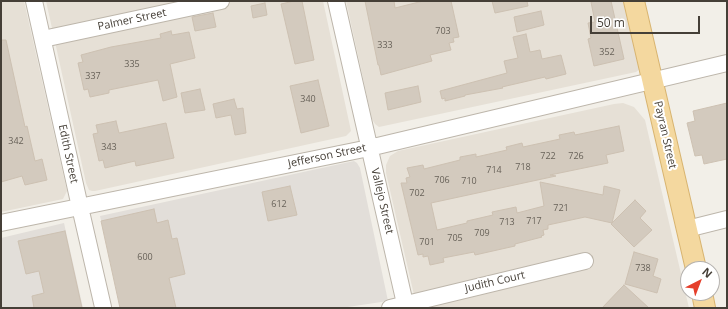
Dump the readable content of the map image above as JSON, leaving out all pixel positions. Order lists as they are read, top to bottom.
{
  "streets": {
    "main road": ["Payran Street"],
    "street": [
      "Palmer Street",
      "Edith Street",
      "Jefferson Street",
      "Vallejo Street",
      "Judith Court"
    ]
  },
  "crossings": [
    ["Palmer Street", "Edith Street"],
    ["Payran Street", "Jefferson Street"],
    ["Edith Street", "Jefferson Street"],
    ["Jefferson Street", "Vallejo Street"],
    ["Vallejo Street", "Judith Court"]
  ],
  "house_numbers": [
    "703",
    "333",
    "352",
    "335",
    "337",
    "340",
    "342",
    "343",
    "722",
    "726",
    "718",
    "714",
    "706",
    "710",
    "702",
    "612",
    "721",
    "717",
    "713",
    "709",
    "705",
    "701",
    "600",
    "738"
  ],
  "scale_bar": "50 m",
  "north": "top right"
}
